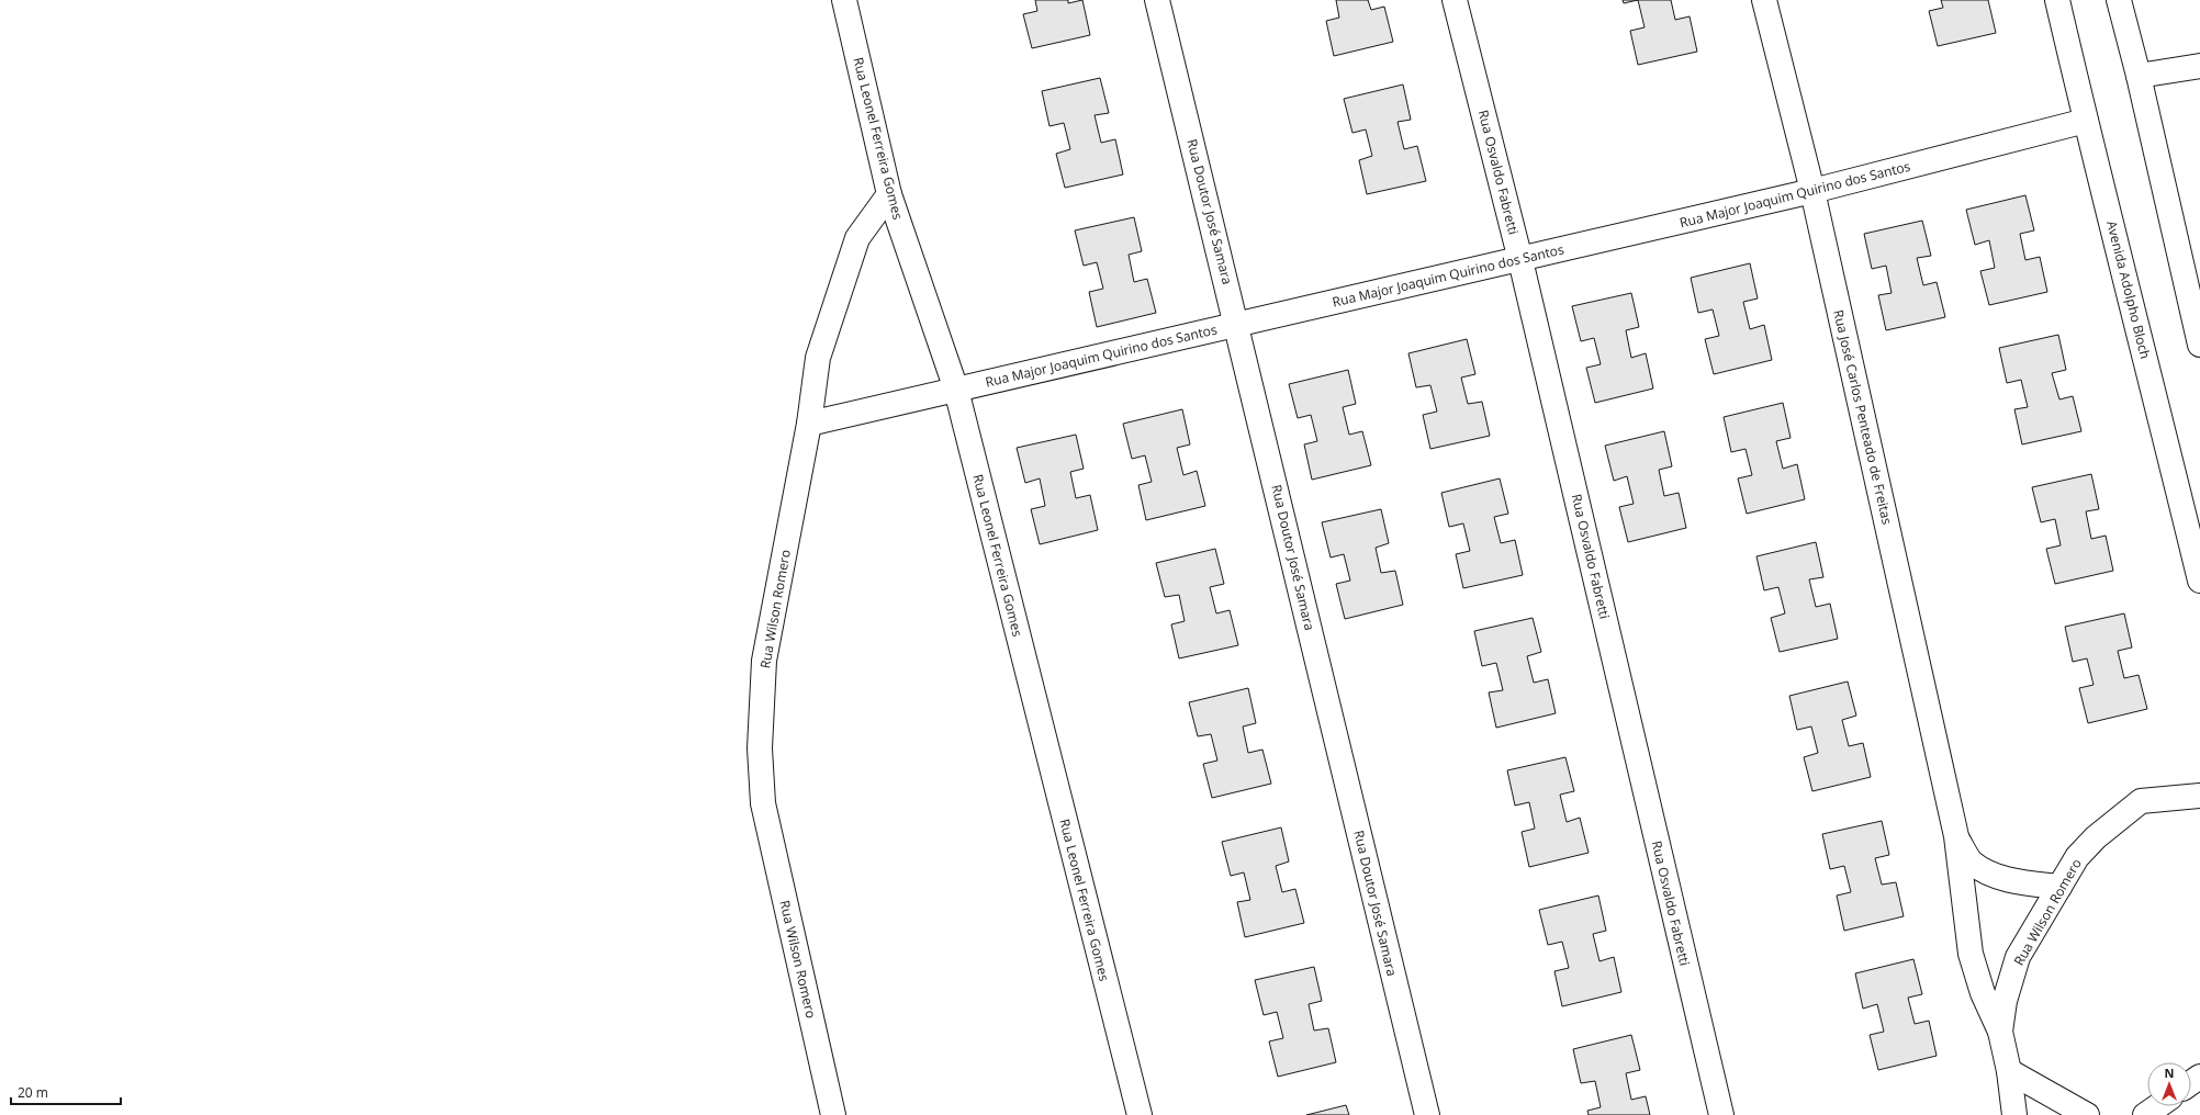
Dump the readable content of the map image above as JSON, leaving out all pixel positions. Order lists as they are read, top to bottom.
{
  "streets": {
    "street": [
      "Rua Leonel Ferreira Gomes",
      "Rua Osvaldo Fabretti",
      "Rua Major Joaquim Quirino dos Santos",
      "Rua Doutor José Samara",
      "Avenida Adolpho Bloch",
      "Rua José Carlos Penteado de Freitas",
      "Rua Wilson Romero"
    ]
  },
  "crossings": [
    ["Rua Leonel Ferreira Gomes", "Rua Major Joaquim Quirino dos Santos"],
    ["Rua Leonel Ferreira Gomes", "Rua Wilson Romero"],
    ["Rua Osvaldo Fabretti", "Rua Major Joaquim Quirino dos Santos"],
    ["Rua Major Joaquim Quirino dos Santos", "Rua Doutor José Samara"],
    ["Rua Major Joaquim Quirino dos Santos", "Avenida Adolpho Bloch"],
    ["Rua Major Joaquim Quirino dos Santos", "Rua José Carlos Penteado de Freitas"],
    ["Rua Major Joaquim Quirino dos Santos", "Rua Wilson Romero"],
    ["Rua José Carlos Penteado de Freitas", "Rua Wilson Romero"]
  ],
  "scale_bar": "20 m",
  "north": "top"
}
